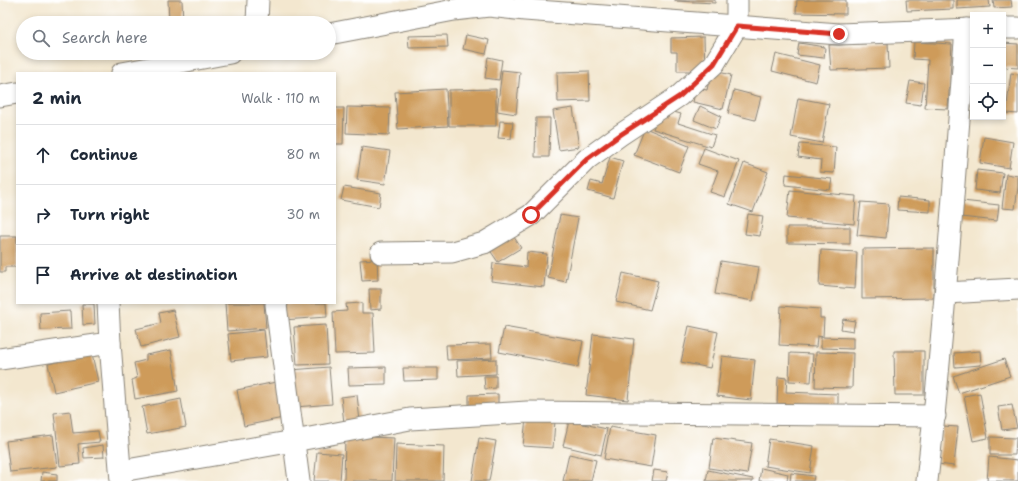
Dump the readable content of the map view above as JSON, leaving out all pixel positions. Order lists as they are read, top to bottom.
{
  "page": {
    "map_buttons": ["+", "−"],
    "search": "Search here",
    "heading": ["2 min", "Walk · 110 m"],
    "list": [
      ["Continue", "80 m"],
      ["Turn right", "30 m"],
      "Arrive at destination"
    ]
  }
}
